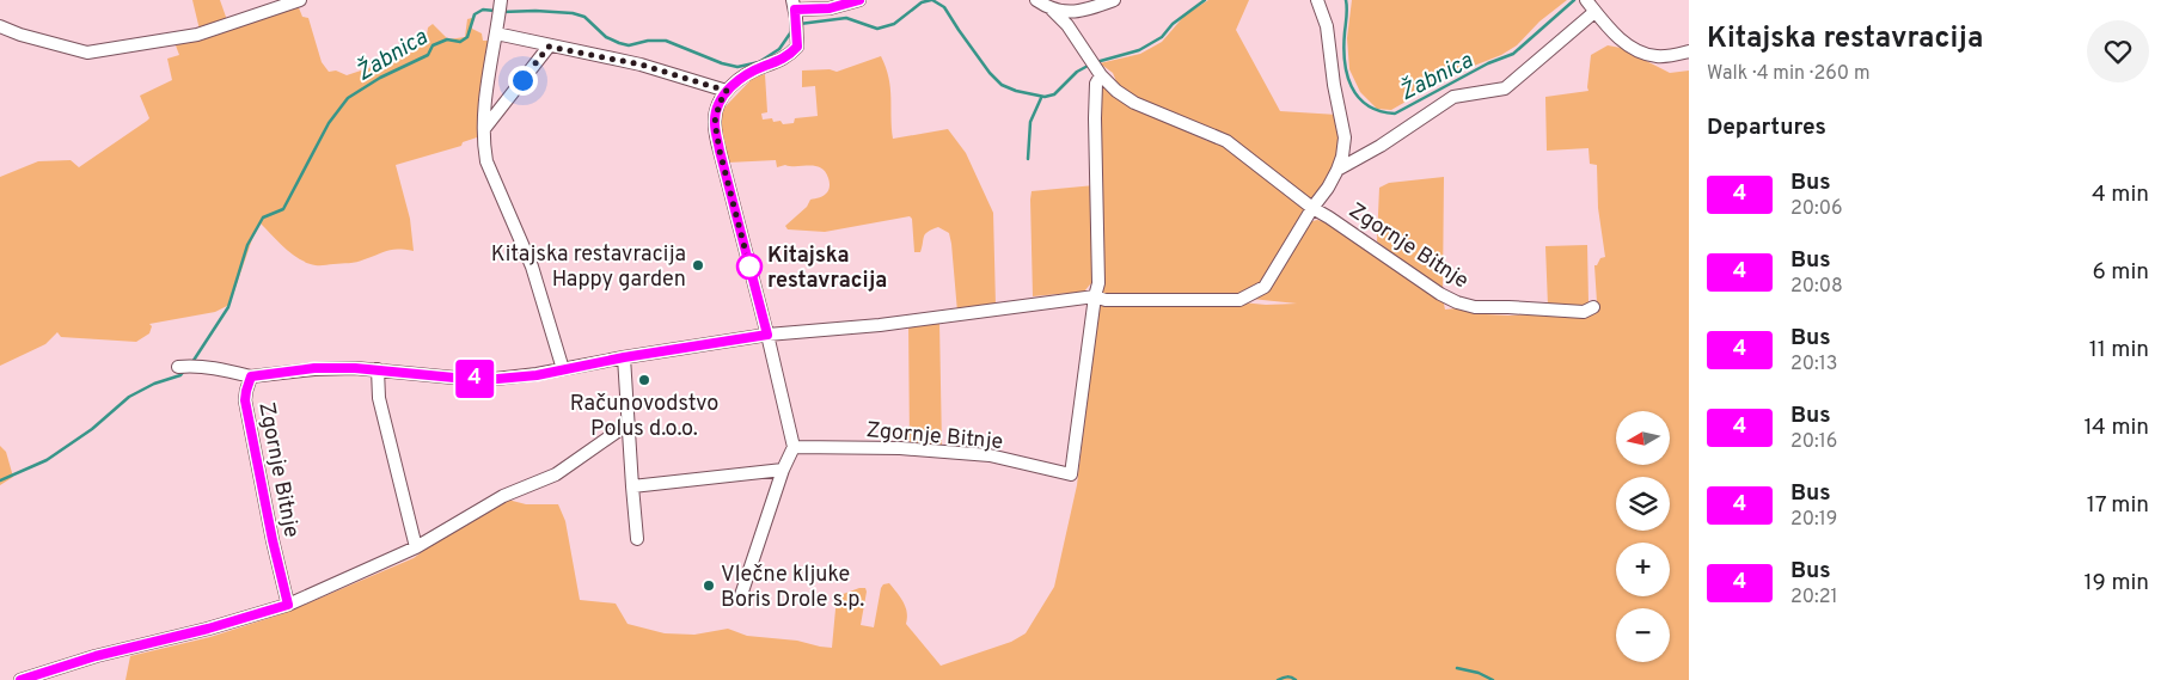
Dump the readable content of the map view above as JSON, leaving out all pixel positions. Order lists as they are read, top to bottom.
{
  "streets": {
    "street": ["Zgornje Bitnje"]
  },
  "water": ["Žabnica"],
  "places": [
    "Kitajska restavracija Happy garden",
    "Kitajska restavracija",
    "Računovodstvo Polus d.o.o.",
    "Vlečne kljuke Boris Drole s.p."
  ],
  "lines": ["bus line 4"],
  "north": "left",
  "page": {
    "on_map": "4",
    "heading": [
      ["Kitajska restavracija", "Walk · 4 min · 260 m"],
      "Departures"
    ],
    "list": [
      {
        "mark": "4",
        "name": "Bus",
        "note": "20:06",
        "value": "4 min"
      },
      {
        "mark": "4",
        "name": "Bus",
        "note": "20:08",
        "value": "6 min"
      },
      {
        "mark": "4",
        "name": "Bus",
        "note": "20:13",
        "value": "11 min"
      },
      {
        "mark": "4",
        "name": "Bus",
        "note": "20:16",
        "value": "14 min"
      },
      {
        "mark": "4",
        "name": "Bus",
        "note": "20:19",
        "value": "17 min"
      },
      {
        "mark": "4",
        "name": "Bus",
        "note": "20:21",
        "value": "19 min"
      }
    ],
    "map_buttons": ["+", "−"]
  }
}
